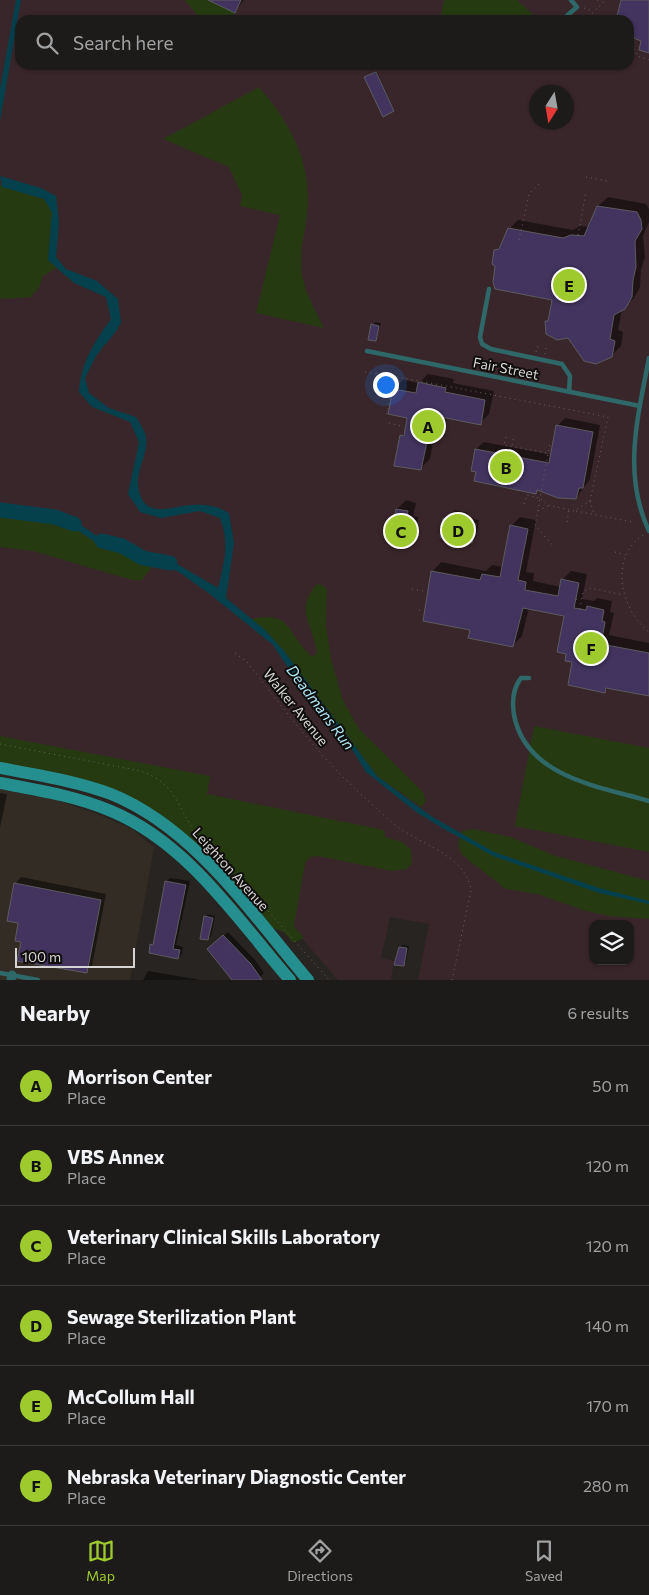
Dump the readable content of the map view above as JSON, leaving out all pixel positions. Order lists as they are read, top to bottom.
{
  "streets": {
    "main road": ["Leighton Avenue"],
    "lane": ["Fair Street"],
    "path": ["Walker Avenue"]
  },
  "water": ["Deadmans Run"],
  "scale_bar": "100 m",
  "north": "bottom",
  "page": {
    "search": "Search here",
    "pins": [
      "E",
      "A",
      "B",
      "D",
      "C",
      "F"
    ],
    "scale": "100 m",
    "heading": ["Nearby", "6 results"],
    "list": [
      {
        "mark": "A",
        "name": "Morrison Center",
        "note": "Place",
        "value": "50 m"
      },
      {
        "mark": "B",
        "name": "VBS Annex",
        "note": "Place",
        "value": "120 m"
      },
      {
        "mark": "C",
        "name": "Veterinary Clinical Skills Laboratory",
        "note": "Place",
        "value": "120 m"
      },
      {
        "mark": "D",
        "name": "Sewage Sterilization Plant",
        "note": "Place",
        "value": "140 m"
      },
      {
        "mark": "E",
        "name": "McCollum Hall",
        "note": "Place",
        "value": "170 m"
      },
      {
        "mark": "F",
        "name": "Nebraska Veterinary Diagnostic Center",
        "note": "Place",
        "value": "280 m"
      }
    ],
    "nav": ["Map", "Directions", "Saved"]
  }
}
